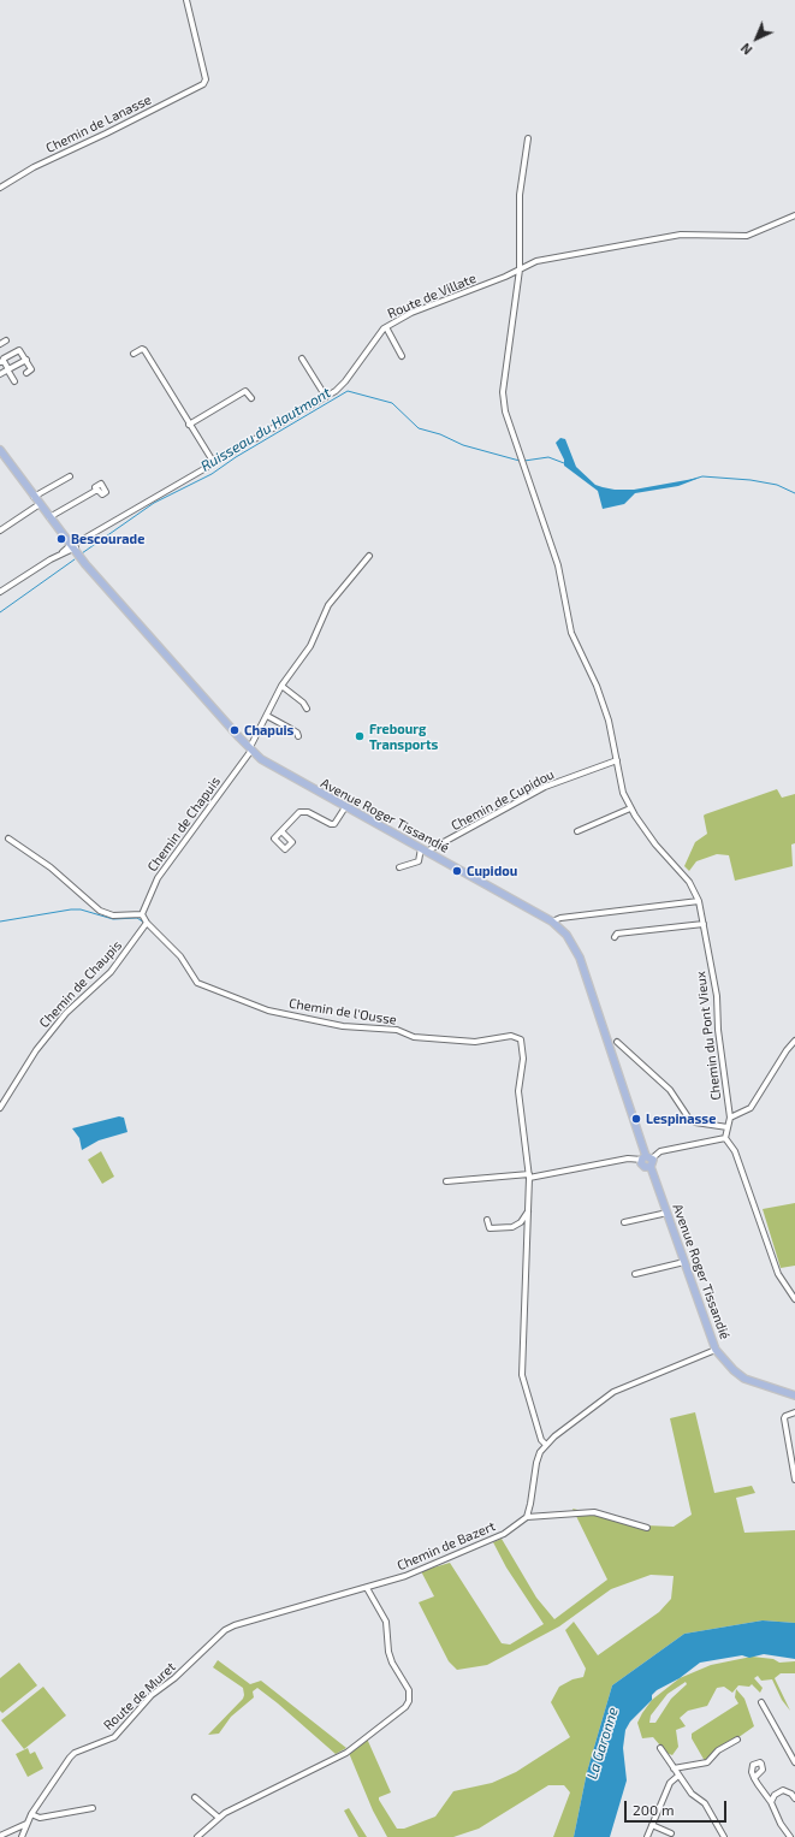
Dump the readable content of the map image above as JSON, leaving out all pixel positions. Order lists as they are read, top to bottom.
{
  "streets": {
    "main road": ["Avenue Roger Tissandié"],
    "street": [
      "Chemin de Lanasse",
      "Route de Villate",
      "Chemin de Cupidou",
      "Chemin de Chapuis",
      "Chemin de Chaupis",
      "Chemin de l'Ousse",
      "Chemin du Pont Vieux",
      "Chemin de Bazert",
      "Route de Muret"
    ]
  },
  "crossings": [
    ["Route de Villate", "Avenue Roger Tissandié"],
    ["Route de Villate", "Chemin du Pont Vieux"],
    ["Chemin de Cupidou", "Avenue Roger Tissandié"],
    ["Chemin de Cupidou", "Chemin du Pont Vieux"],
    ["Avenue Roger Tissandié", "Chemin de Chapuis"],
    ["Chemin de Chapuis", "Chemin de l'Ousse"],
    ["Chemin de Chaupis", "Chemin de l'Ousse"],
    ["Chemin de Bazert", "Route de Muret"]
  ],
  "water": ["Ruisseau du Hautmont", "La Garonne"],
  "places": [
    "Bescourade",
    "Chapuis",
    "Frebourg Transports",
    "Cupidou",
    "Lespinasse"
  ],
  "scale_bar": "200 m",
  "north": "bottom left"
}
